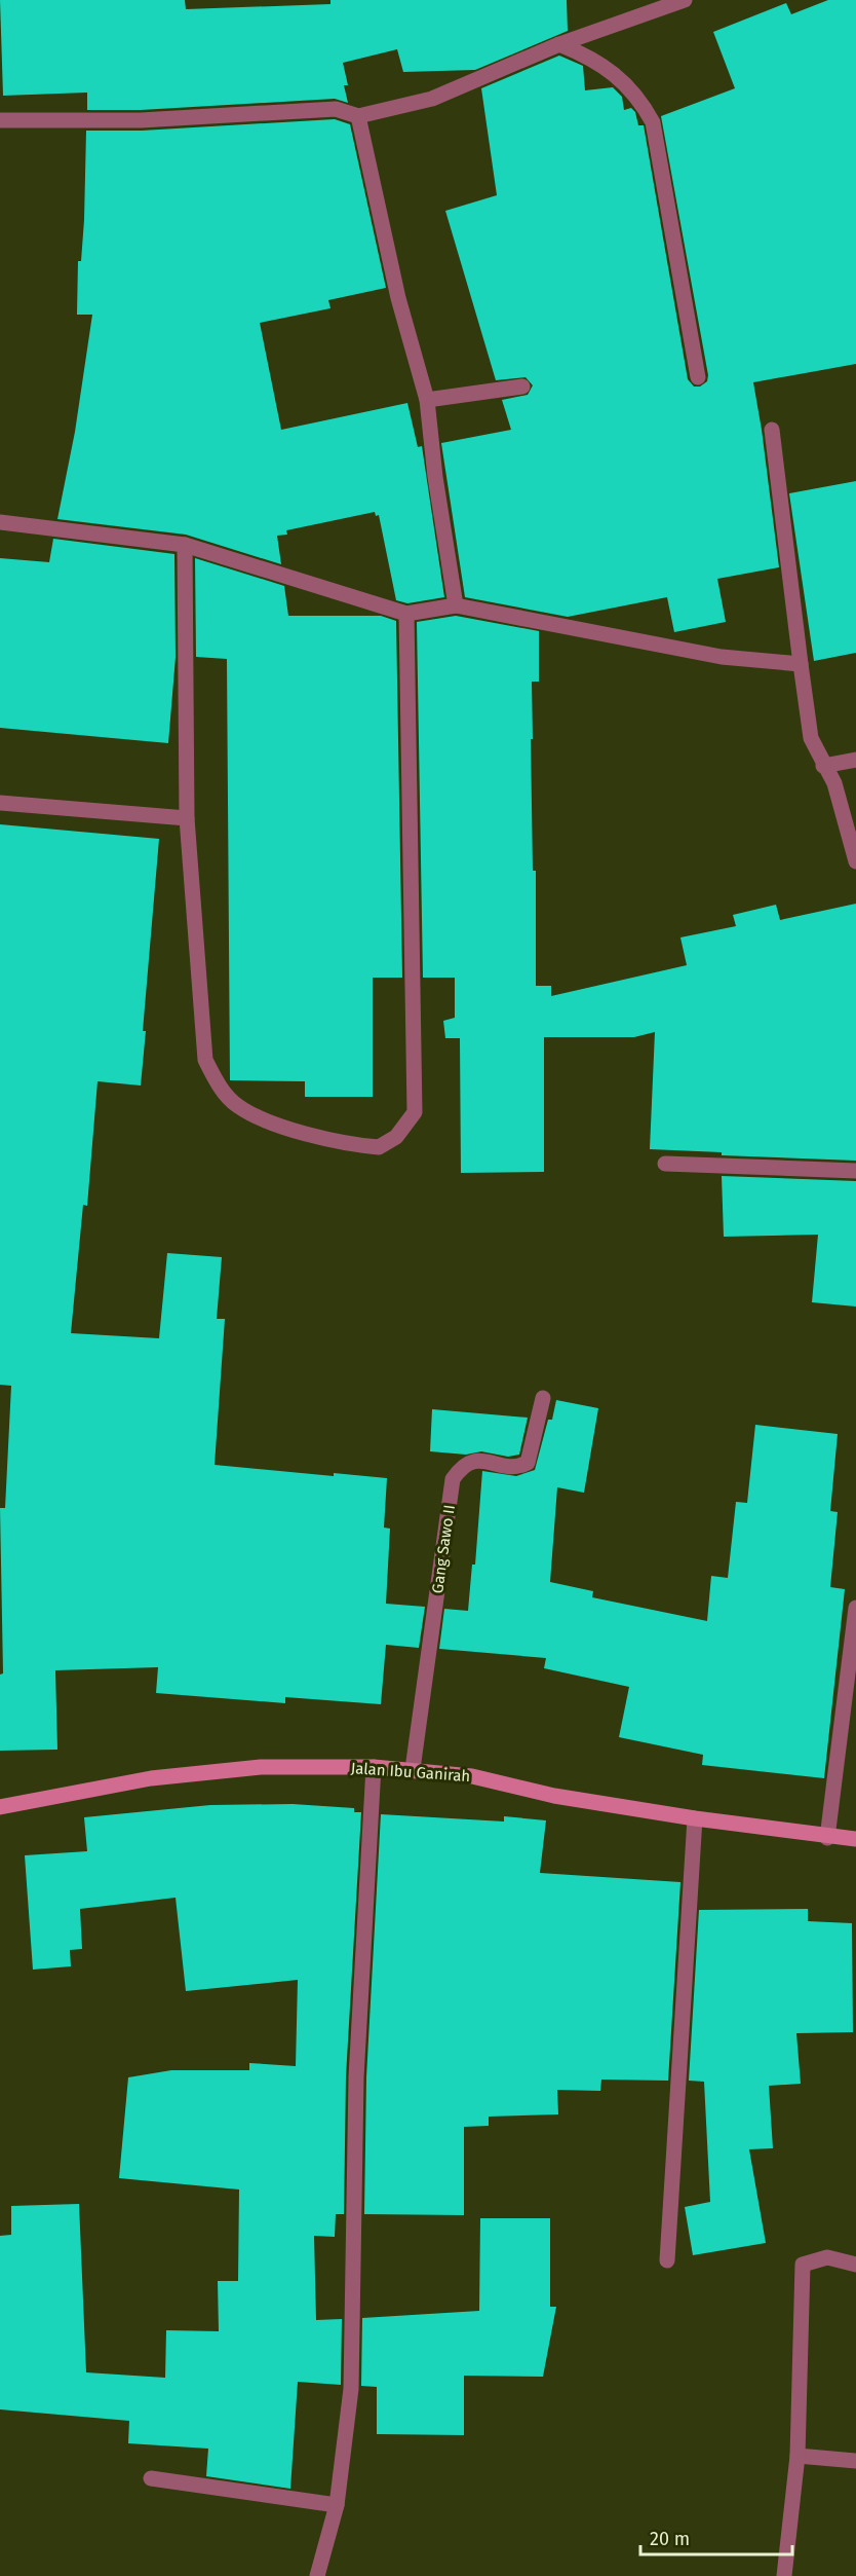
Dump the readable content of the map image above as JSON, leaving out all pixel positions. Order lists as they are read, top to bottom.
{
  "streets": {
    "main road": ["Jalan Ibu Ganirah"],
    "street": ["Gang Sawo II"]
  },
  "crossings": [
    ["Gang Sawo II", "Jalan Ibu Ganirah"]
  ],
  "scale_bar": "20 m"
}
